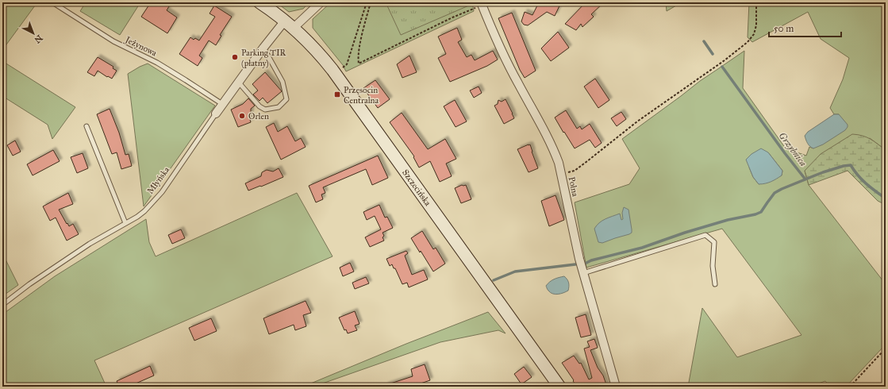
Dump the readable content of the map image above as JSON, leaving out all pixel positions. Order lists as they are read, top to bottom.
{
  "streets": {
    "street": ["Młyńska", "Polna", "Szczecińska"],
    "lane": ["Jeżynowa"]
  },
  "crossings": [
    ["Jeżynowa", "Młyńska"],
    ["Młyńska", "Szczecińska"]
  ],
  "water": ["Grzybnica"],
  "places": {
    "other": ["Parking TIR (płatny)", "Orlen"],
    "transit": ["Przęsocin Centralna"]
  },
  "scale_bar": "50 m",
  "north": "bottom right"
}
